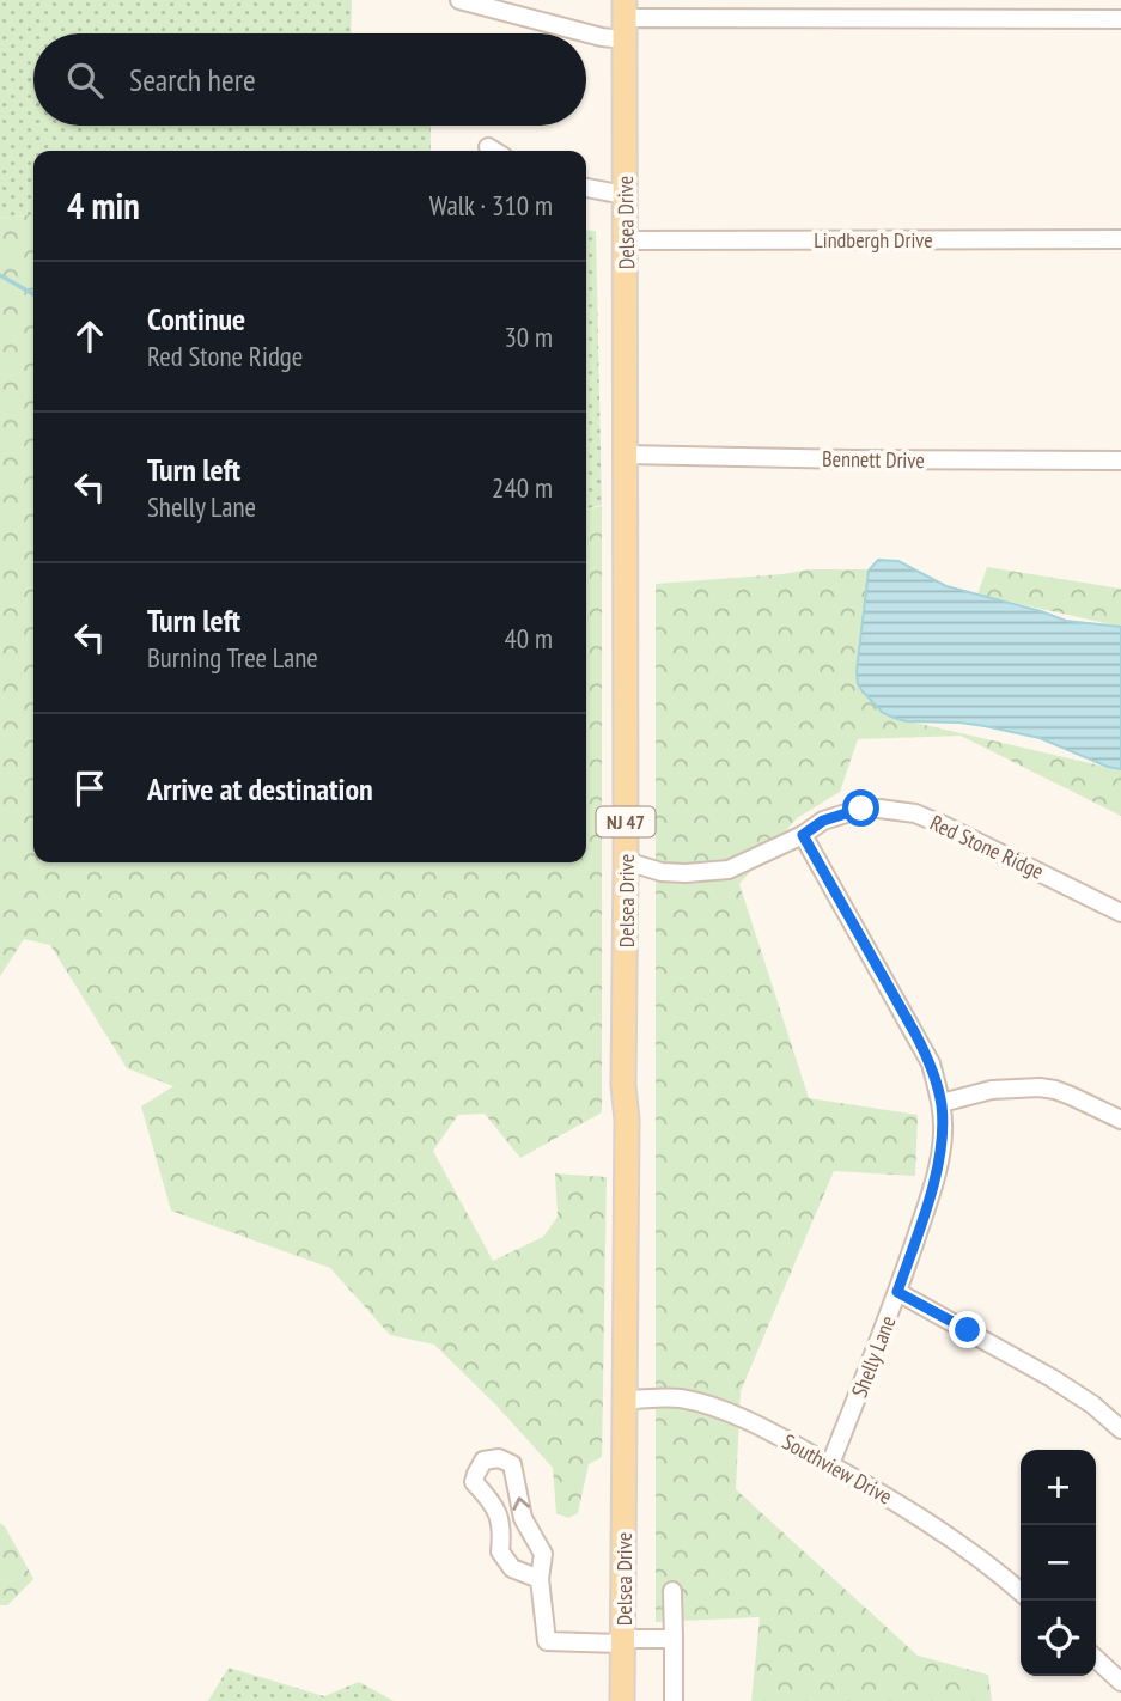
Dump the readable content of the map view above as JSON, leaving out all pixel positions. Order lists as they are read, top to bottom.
{
  "streets": {
    "main road": ["Delsea Drive", "NJ 47"],
    "street": [
      "Lindbergh Drive",
      "Bennett Drive",
      "Red Stone Ridge",
      "Shelly Lane",
      "Southview Drive"
    ]
  },
  "crossings": [
    ["Delsea Drive", "Lindbergh Drive"],
    ["Delsea Drive", "Bennett Drive"],
    ["Delsea Drive", "Red Stone Ridge"],
    ["Delsea Drive", "Southview Drive"],
    ["Red Stone Ridge", "Shelly Lane"],
    ["Shelly Lane", "Southview Drive"]
  ],
  "page": {
    "search": "Search here",
    "heading": ["4 min", "Walk · 310 m"],
    "list": [
      ["Continue", "Red Stone Ridge", "30 m"],
      ["Turn left", "Shelly Lane", "240 m"],
      ["Turn left", "Burning Tree Lane", "40 m"],
      "Arrive at destination"
    ],
    "map_buttons": ["+", "−"]
  }
}
